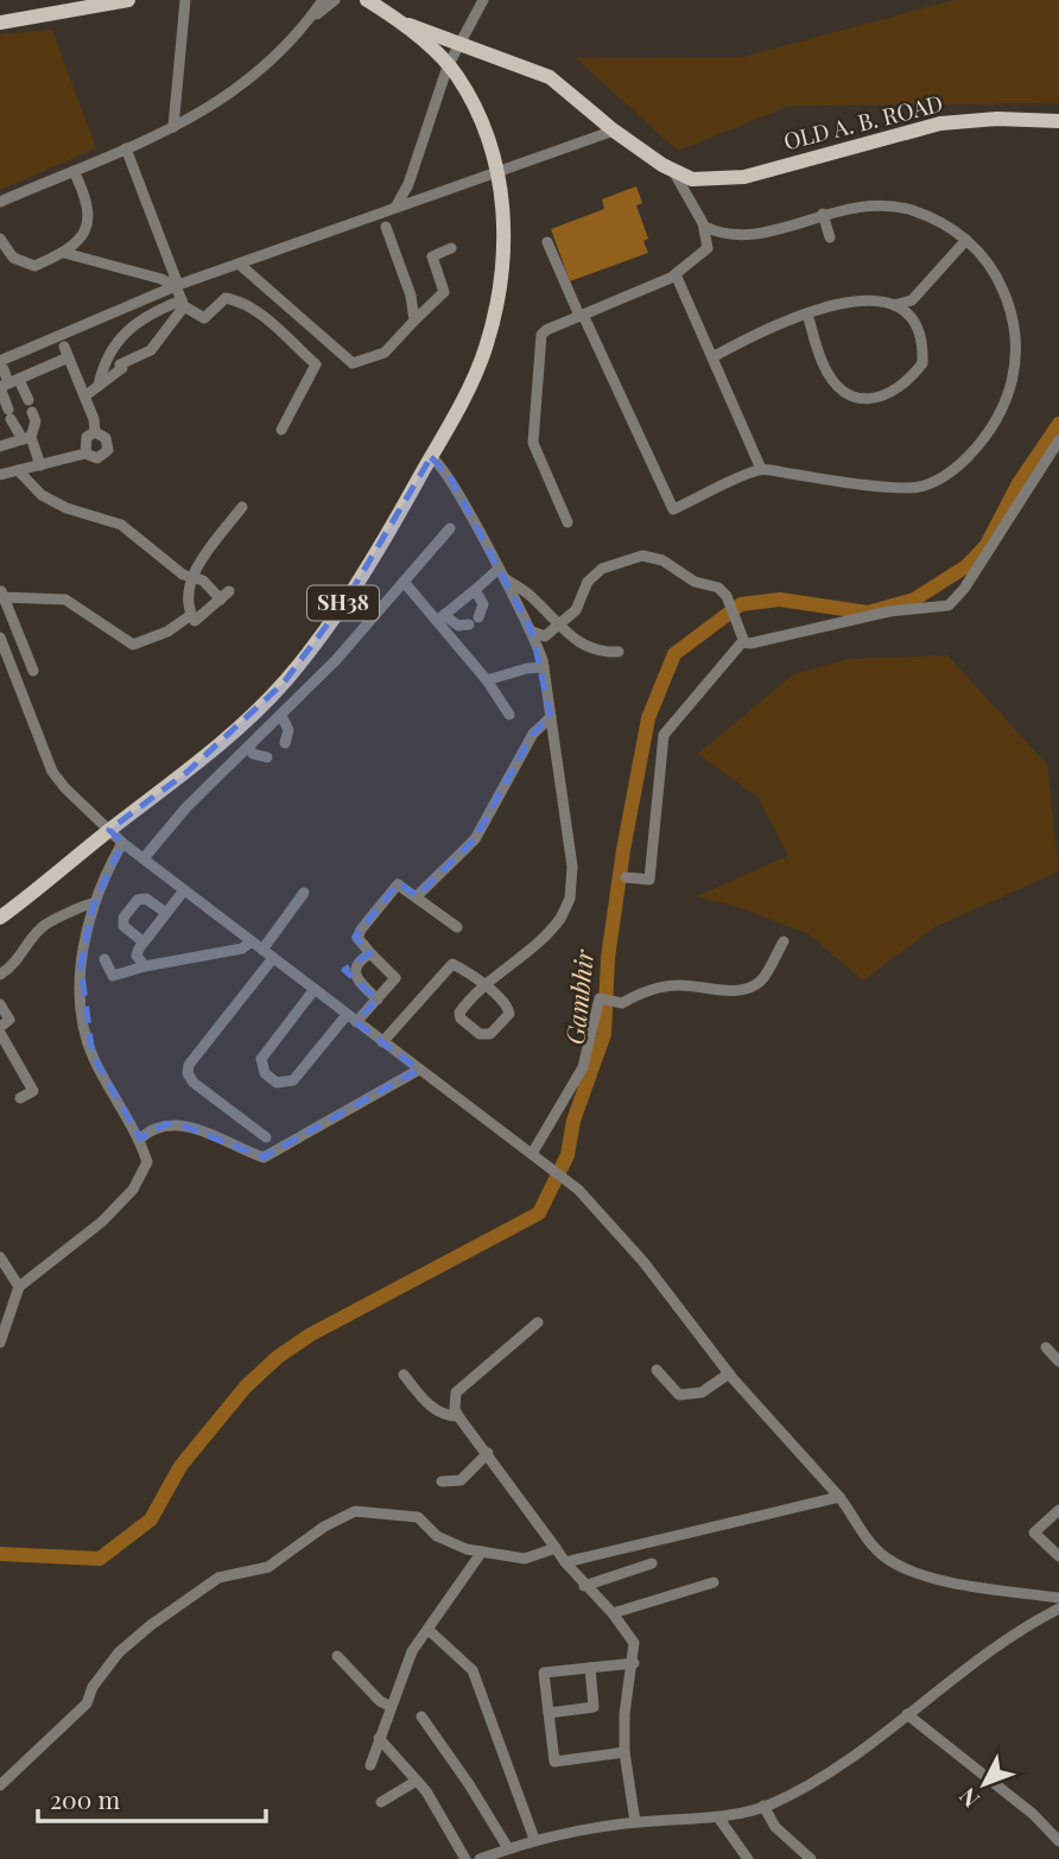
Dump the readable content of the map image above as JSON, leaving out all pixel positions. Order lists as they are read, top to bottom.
{
  "streets": {
    "main road": ["OLD A. B. ROAD", "SH38"]
  },
  "water": ["Gambhir"],
  "scale_bar": "200 m",
  "north": "bottom left"
}
